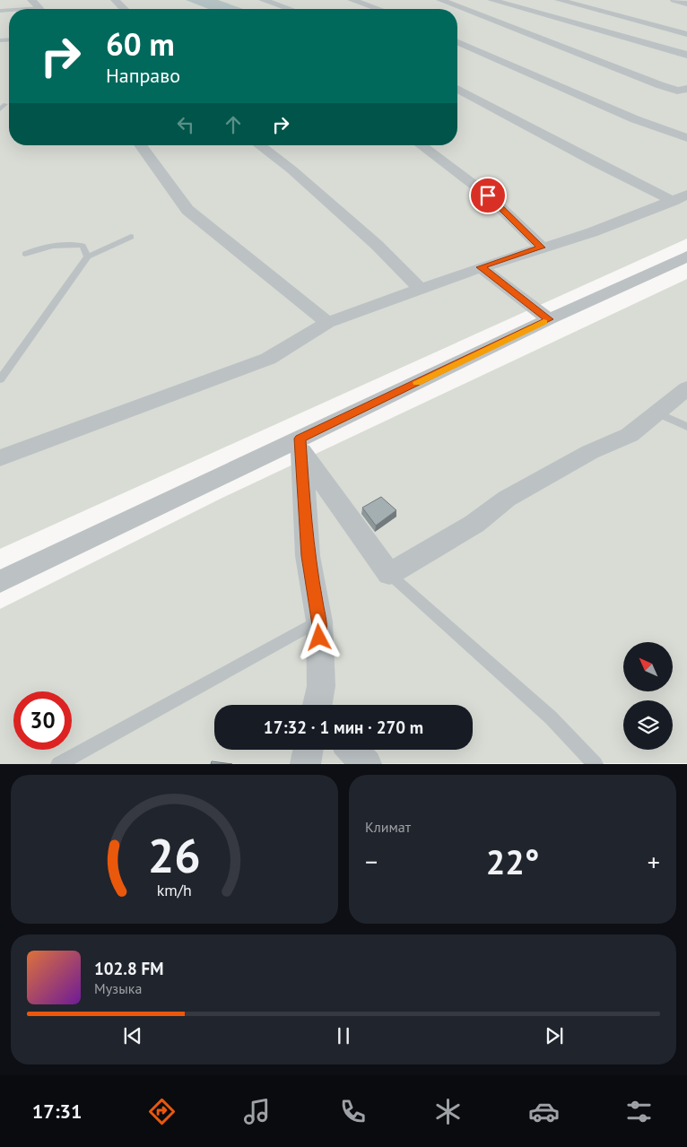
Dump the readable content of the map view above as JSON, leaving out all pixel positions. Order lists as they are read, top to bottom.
{
  "north": "top left",
  "page": {
    "turn": ["60 m", "Направо"],
    "limit": "30",
    "trip": "17:32 · 1 мин · 270 m",
    "tile": "Климат",
    "heat": ["−", "22°", "+"],
    "song": ["102.8 FM", "Музыка"],
    "tabs": "17:31",
    "gauge": ["26", "km/h"]
  }
}
